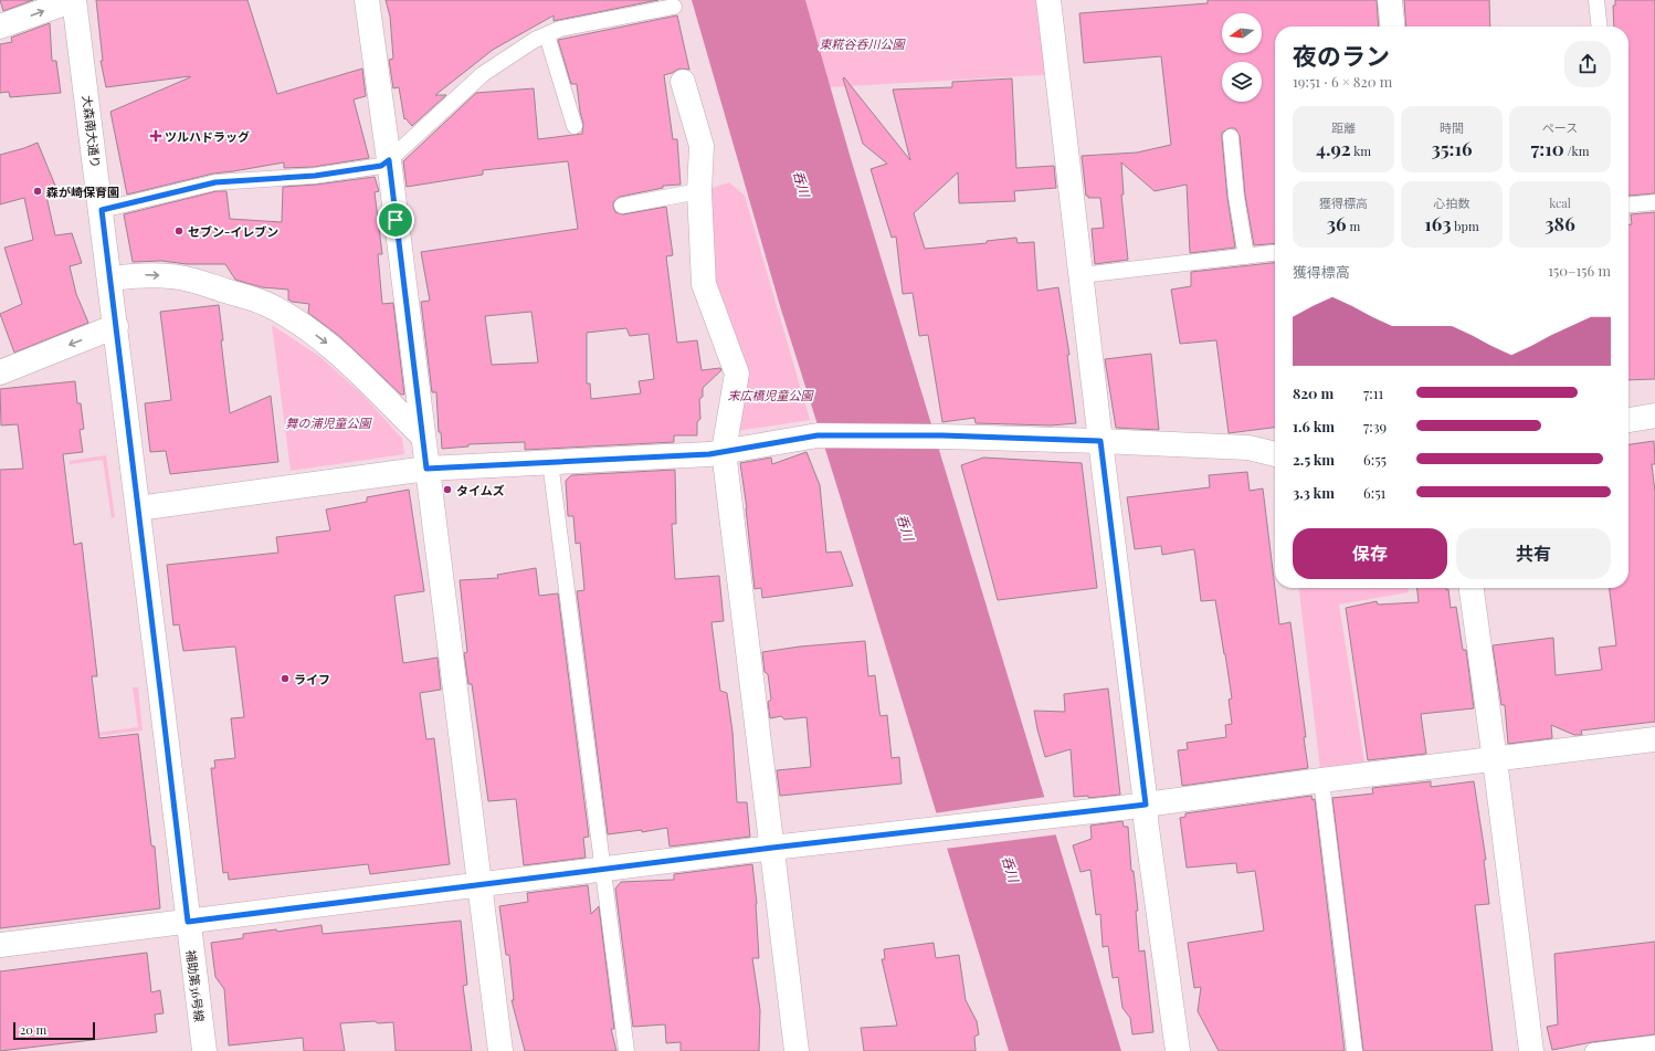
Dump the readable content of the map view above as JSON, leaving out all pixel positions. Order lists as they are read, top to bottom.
{
  "streets": {
    "street": ["大森南大通り", "補助第36号線"]
  },
  "crossings": [
    ["大森南大通り", "補助第36号線"]
  ],
  "water": ["呑川"],
  "parks": ["東糀谷呑川公園", "末広橋児童公園", "舞の浦児童公園"],
  "places": {
    "health": ["ツルハドラッグ"],
    "other": [
      "森が崎保育園",
      "セブン-イレブン",
      "タイムズ",
      "ライフ"
    ]
  },
  "scale_bar": "20 m",
  "north": "left",
  "page": {
    "heading": ["夜のラン", "19:51 · 6 × 820 m"],
    "stats": [
      ["距離", "4.92 km"],
      ["時間", "35:16"],
      ["ペース", "7:10 /km"],
      ["獲得標高", "36 m"],
      ["心拍数", "163 bpm"],
      ["kcal", "386"]
    ],
    "chart": ["獲得標高", "150–156 m"],
    "list": [
      {
        "name": "820 m",
        "note": "7:11"
      },
      {
        "name": "1.6 km",
        "note": "7:39"
      },
      {
        "name": "2.5 km",
        "note": "6:55"
      },
      {
        "name": "3.3 km",
        "note": "6:51"
      }
    ],
    "buttons": ["保存", "共有"],
    "scale": "20 m"
  }
}
